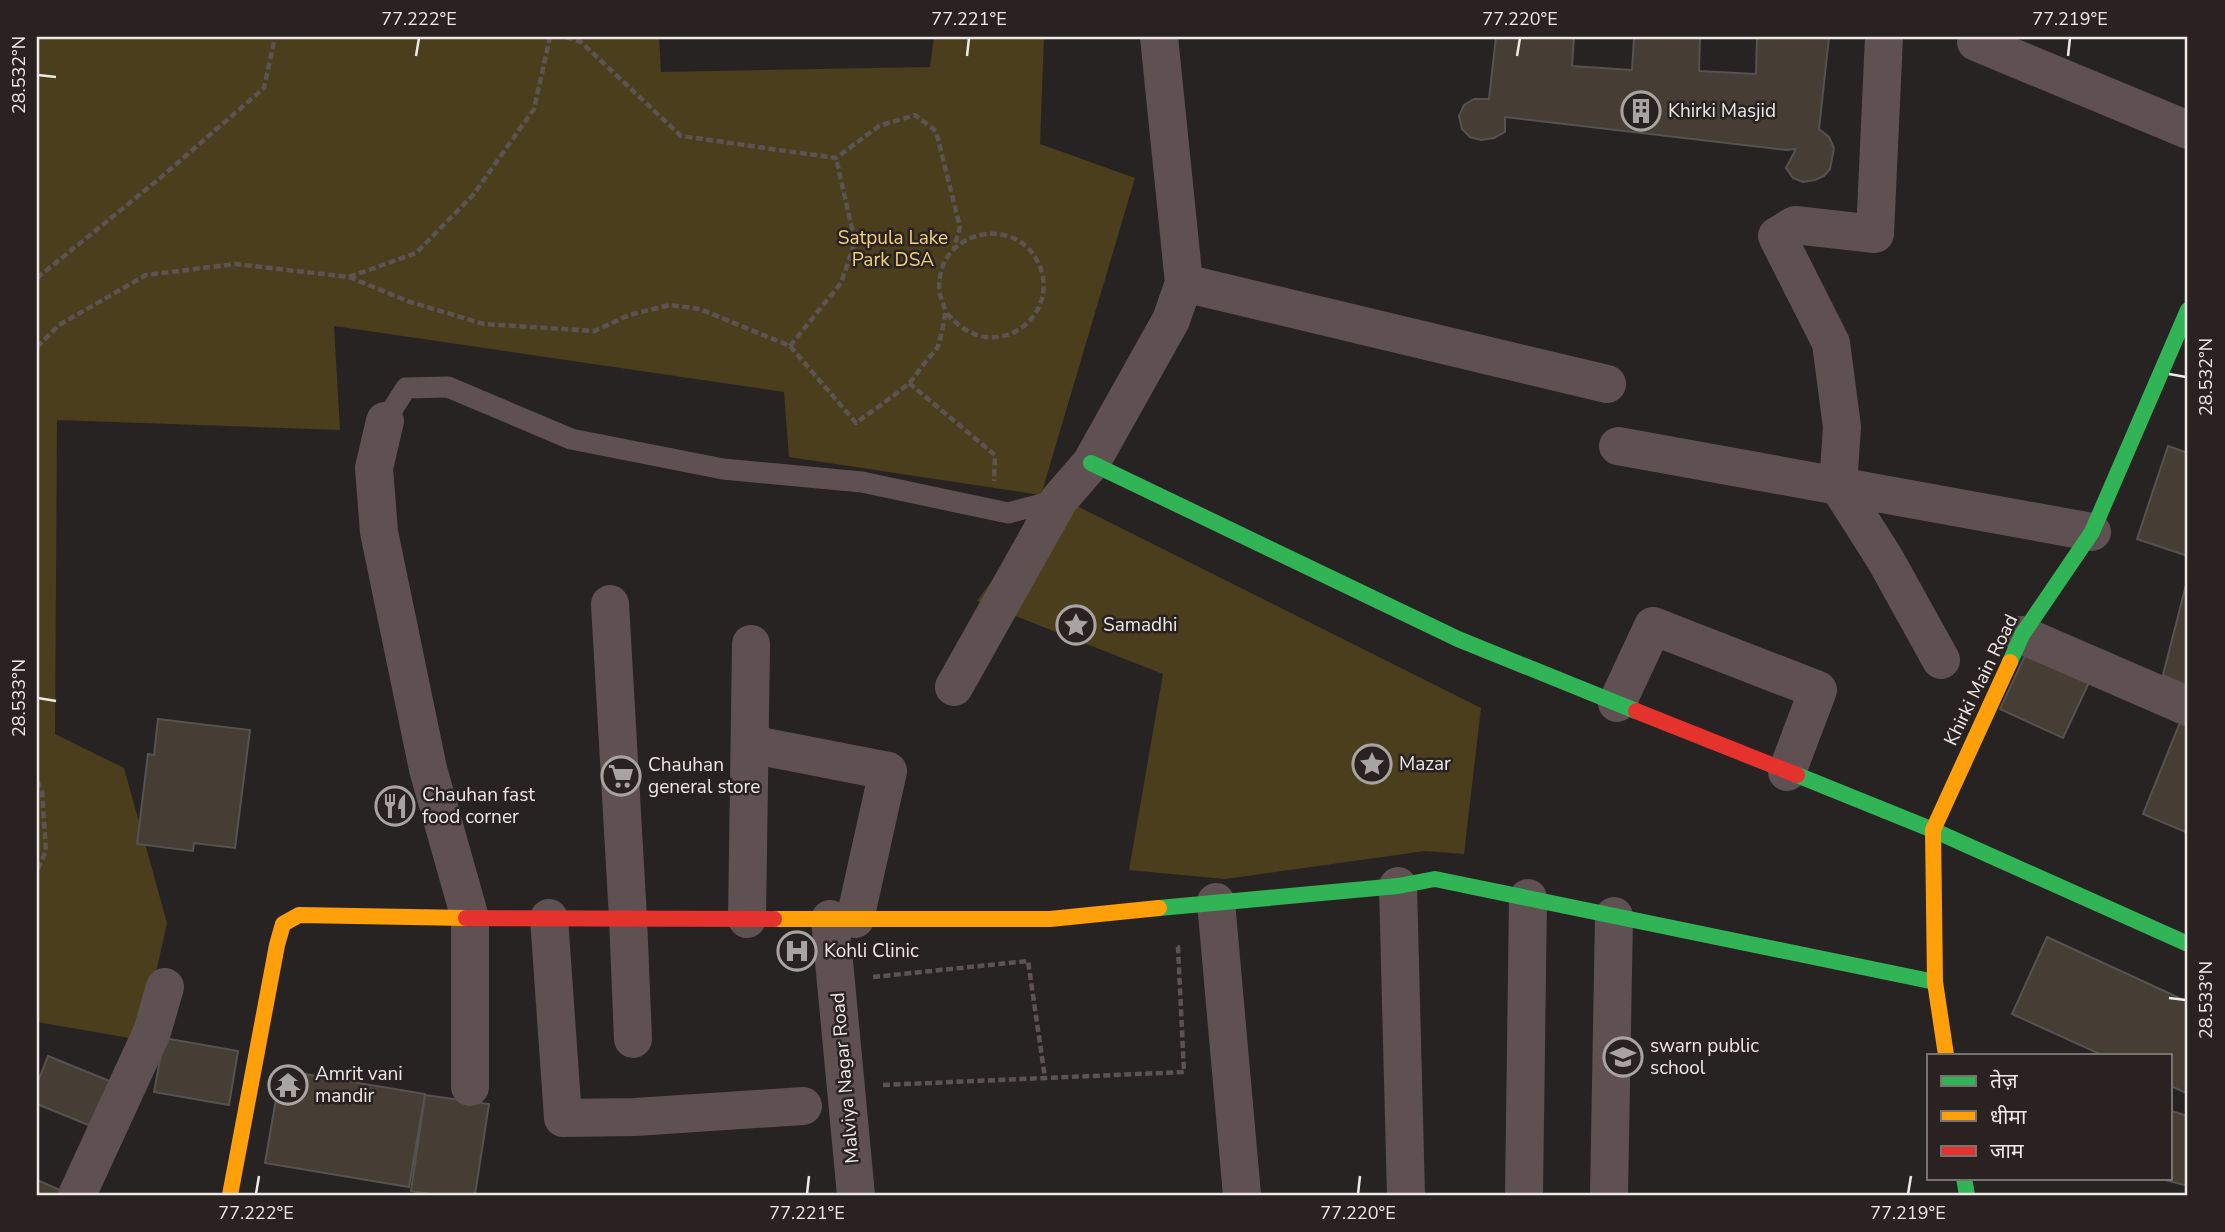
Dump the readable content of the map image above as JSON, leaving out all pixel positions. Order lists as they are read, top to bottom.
{
  "streets": {
    "street": ["Khirki Main Road", "Malviya Nagar Road"]
  },
  "parks": ["Satpula Lake Park DSA"],
  "places": {
    "building": ["Khirki Masjid"],
    "place": ["Samadhi", "Mazar"],
    "supermarket": ["Chauhan general store"],
    "restaurant": ["Chauhan fast food corner"],
    "hospital": ["Kohli Clinic"],
    "school or university": ["swarn public school"],
    "temple": ["Amrit vani mandir"]
  },
  "legend": ["तेज़", "धीमा", "जाम"],
  "coordinates": [
    "77.222°E",
    "77.221°E",
    "77.220°E",
    "77.219°E",
    "28.532°N",
    "28.533°N"
  ]
}
